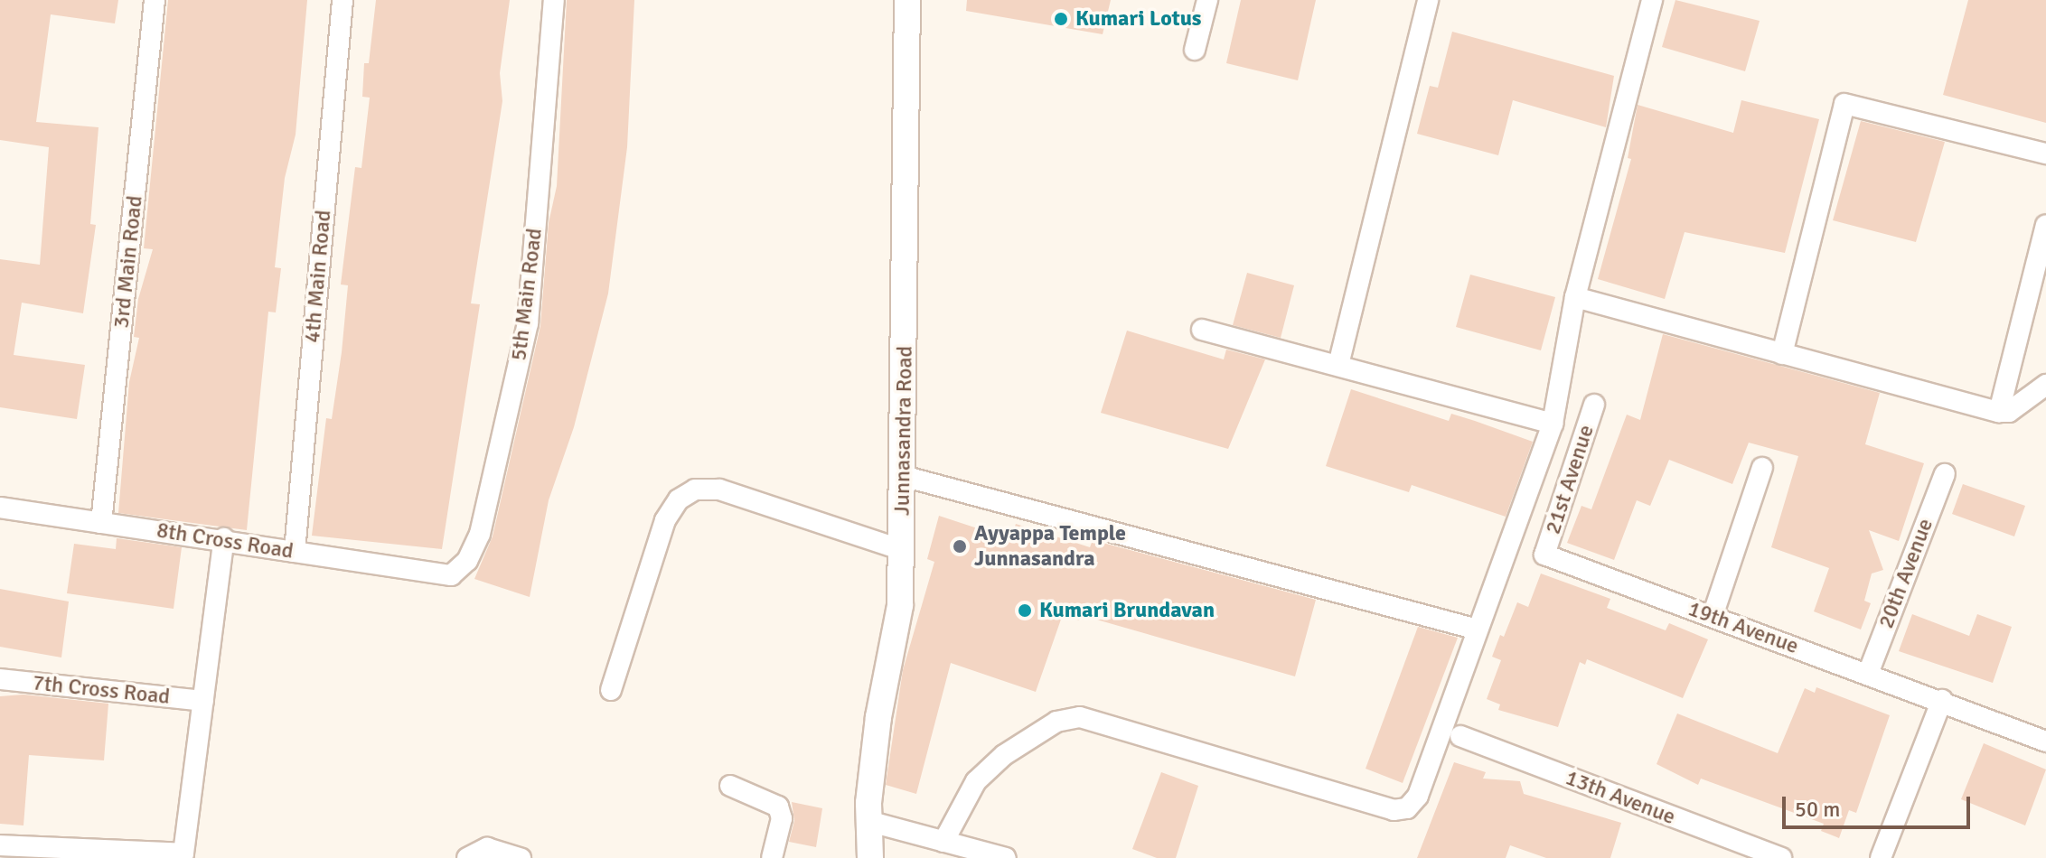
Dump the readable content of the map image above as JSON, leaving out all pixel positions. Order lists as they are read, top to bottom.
{
  "streets": {
    "street": [
      "3rd Main Road",
      "4th Main Road",
      "5th Main Road",
      "Junnasandra Road",
      "21st Avenue",
      "8th Cross Road",
      "20th Avenue",
      "19th Avenue",
      "7th Cross Road",
      "13th Avenue"
    ]
  },
  "crossings": [
    ["3rd Main Road", "8th Cross Road"],
    ["4th Main Road", "8th Cross Road"],
    ["5th Main Road", "8th Cross Road"],
    ["21st Avenue", "19th Avenue"],
    ["20th Avenue", "19th Avenue"]
  ],
  "places": ["Kumari Lotus", "Ayyappa Temple Junnasandra", "Kumari Brundavan"],
  "scale_bar": "50 m"
}
